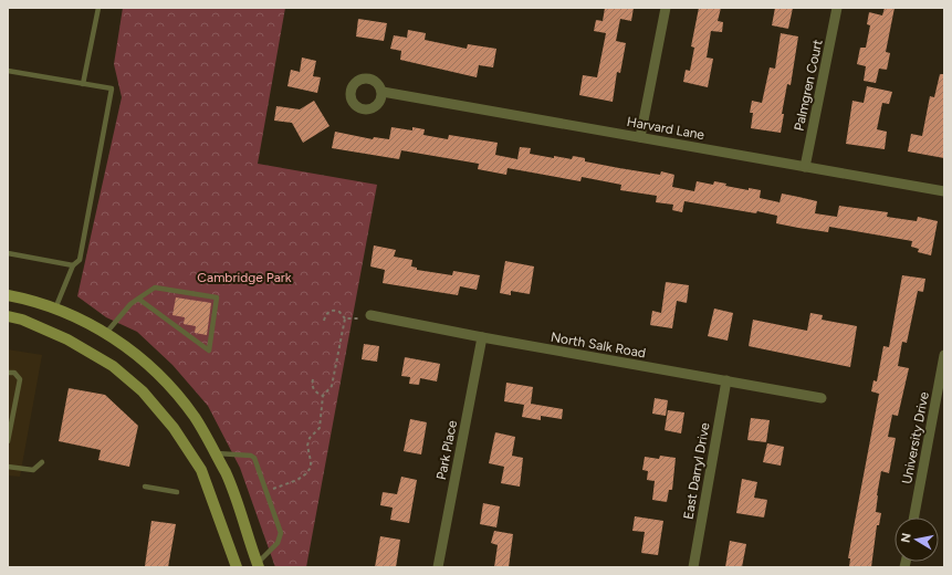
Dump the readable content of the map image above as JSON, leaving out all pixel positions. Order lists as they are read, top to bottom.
{
  "streets": {
    "street": [
      "Palmgren Court",
      "Harvard Lane",
      "North Salk Road",
      "University Drive",
      "Park Place",
      "East Darryl Drive"
    ]
  },
  "crossings": [
    ["Palmgren Court", "Harvard Lane"],
    ["North Salk Road", "Park Place"],
    ["North Salk Road", "East Darryl Drive"]
  ],
  "parks": ["Cambridge Park"],
  "north": "left"
}
